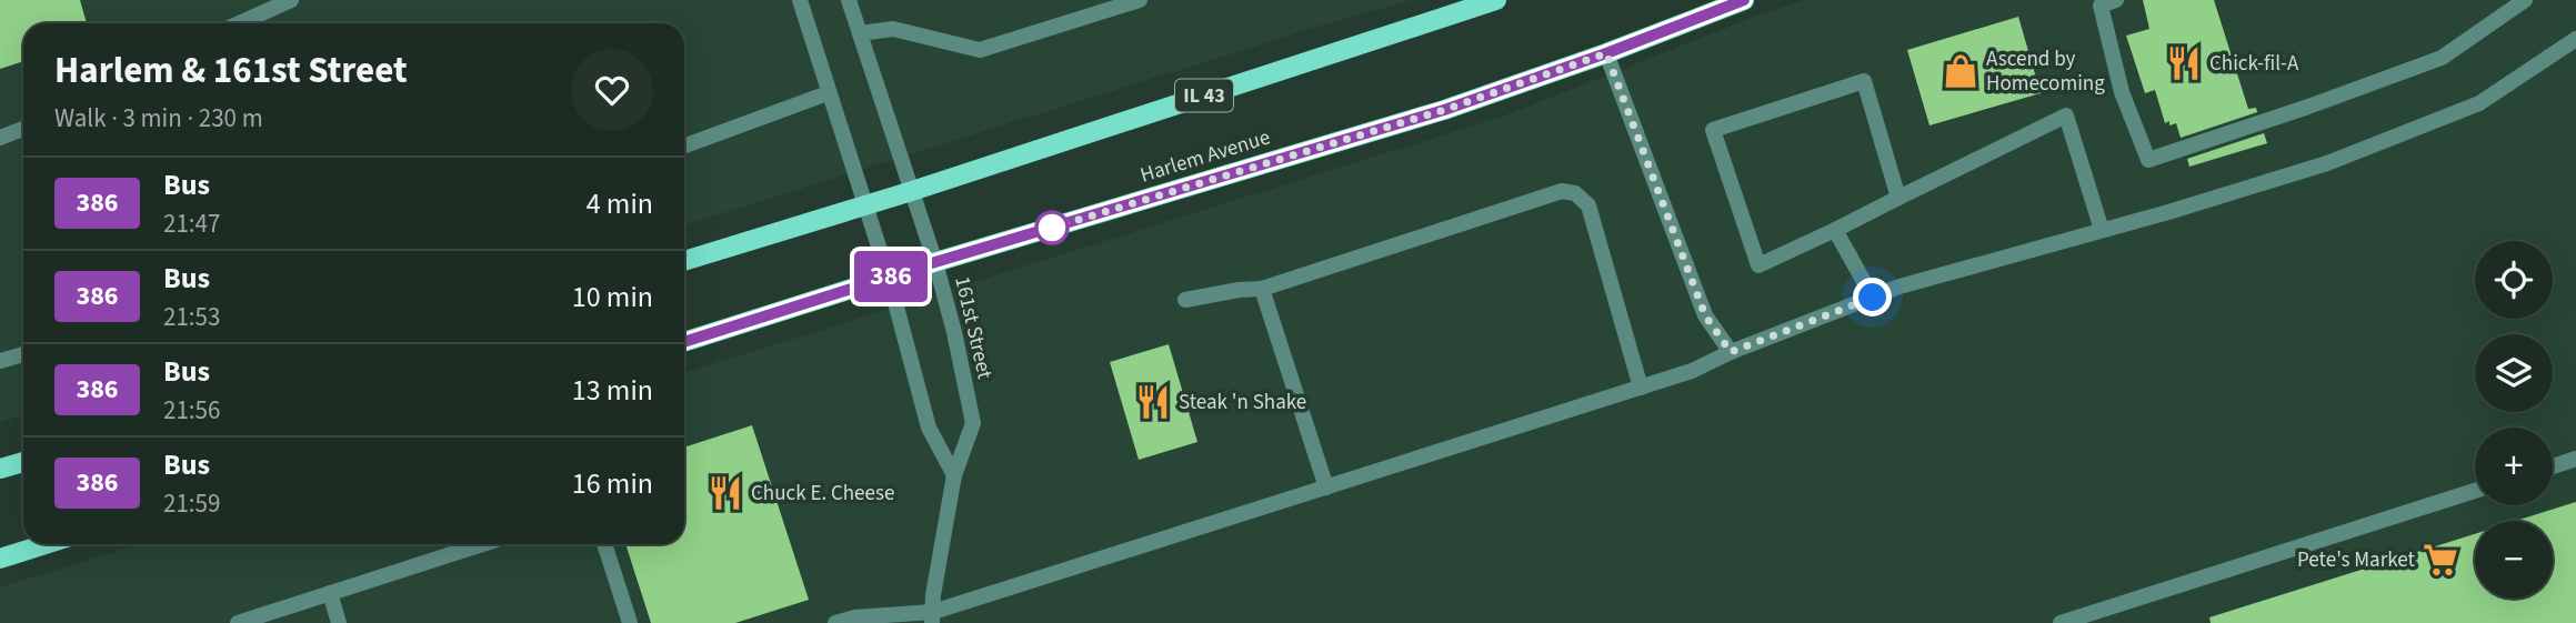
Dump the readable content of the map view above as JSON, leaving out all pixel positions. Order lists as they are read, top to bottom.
{
  "streets": {
    "main road": ["IL 43", "Harlem Avenue"],
    "lane": ["161st Street"]
  },
  "crossings": [
    ["IL 43", "161st Street"],
    ["Harlem Avenue", "161st Street"]
  ],
  "places": {
    "restaurant": ["Chick-fil-A", "Steak 'n Shake", "Chuck E. Cheese"],
    "shop": ["Ascend by Homecoming"],
    "supermarket": ["Pete's Market"]
  },
  "lines": ["bus line 386"],
  "page": {
    "on_map": "386",
    "heading": ["Harlem & 161st Street", "Walk · 3 min · 230 m"],
    "list": [
      {
        "mark": "386",
        "name": "Bus",
        "note": "21:47",
        "value": "4 min"
      },
      {
        "mark": "386",
        "name": "Bus",
        "note": "21:53",
        "value": "10 min"
      },
      {
        "mark": "386",
        "name": "Bus",
        "note": "21:56",
        "value": "13 min"
      },
      {
        "mark": "386",
        "name": "Bus",
        "note": "21:59",
        "value": "16 min"
      }
    ],
    "map_buttons": ["+", "−"]
  }
}
